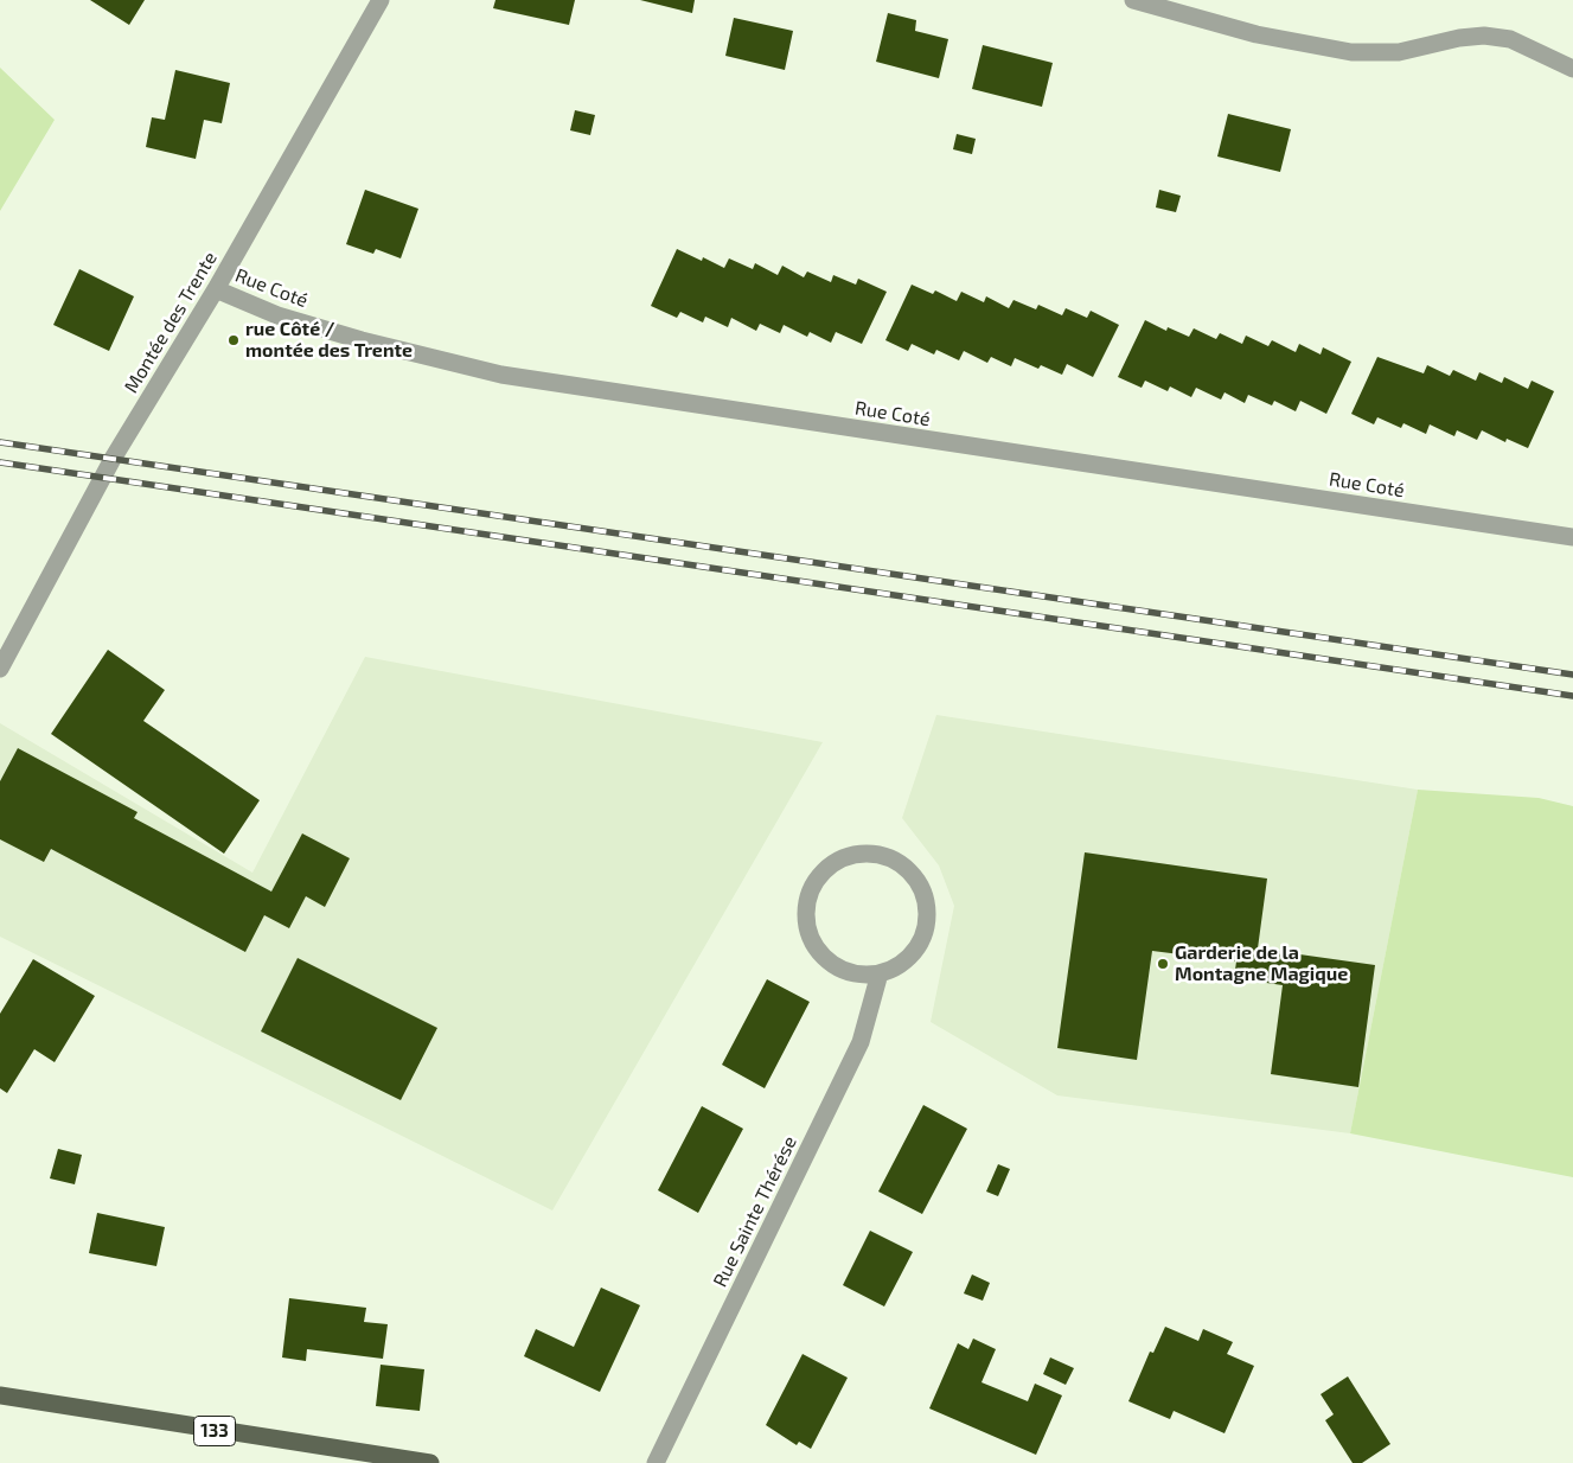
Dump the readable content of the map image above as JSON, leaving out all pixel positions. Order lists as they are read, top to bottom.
{
  "streets": {
    "main road": ["133"],
    "street": ["Rue Coté", "Montée des Trente", "Rue Sainte Thérése"]
  },
  "crossings": [
    ["Rue Coté", "Montée des Trente"]
  ],
  "places": ["rue Côté / montée des Trente", "Garderie de la Montagne Magique"]
}
